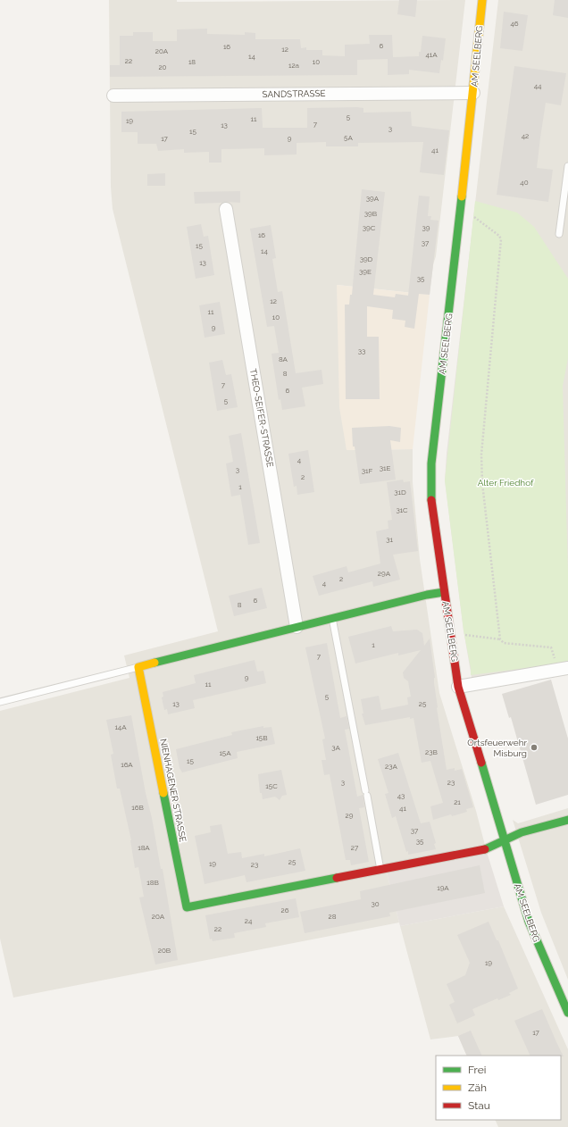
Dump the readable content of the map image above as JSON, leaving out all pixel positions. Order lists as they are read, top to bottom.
{
  "streets": {
    "street": [
      "AM SEELBERG",
      "SANDSTRASSE",
      "THEO-SEIFER-STRASSE",
      "NIENHAGENER STRASSE"
    ]
  },
  "crossings": [
    ["AM SEELBERG", "SANDSTRASSE"],
    ["AM SEELBERG", "NIENHAGENER STRASSE"]
  ],
  "parks": ["Alter Friedhof"],
  "places": ["Ortsfeuerwehr Misburg"],
  "house_numbers": [
    "46",
    "6",
    "16",
    "12",
    "20A",
    "41A",
    "14",
    "22",
    "18",
    "10",
    "12a",
    "20",
    "44",
    "5",
    "11",
    "19",
    "7",
    "13",
    "3",
    "15",
    "42",
    "5A",
    "17",
    "9",
    "41",
    "40",
    "39A",
    "39B",
    "39C",
    "39",
    "16",
    "37",
    "15",
    "14",
    "39D",
    "13",
    "39E",
    "35",
    "12",
    "11",
    "10",
    "9",
    "33",
    "8A",
    "8",
    "7",
    "6",
    "5",
    "4",
    "31E",
    "3",
    "31F",
    "2",
    "1",
    "31D",
    "31C",
    "31",
    "29A",
    "2",
    "4",
    "6",
    "8",
    "1",
    "7",
    "9",
    "11",
    "5",
    "13",
    "25",
    "14A",
    "15B",
    "3A",
    "23B",
    "15A",
    "15",
    "16A",
    "23A",
    "3",
    "23",
    "15C",
    "43",
    "21",
    "16B",
    "41",
    "29",
    "37",
    "35",
    "18A",
    "27",
    "25",
    "19",
    "23",
    "18B",
    "19A",
    "30",
    "26",
    "20A",
    "28",
    "24",
    "22",
    "20B",
    "19",
    "17"
  ],
  "legend": ["Frei", "Zäh", "Stau"]
}
